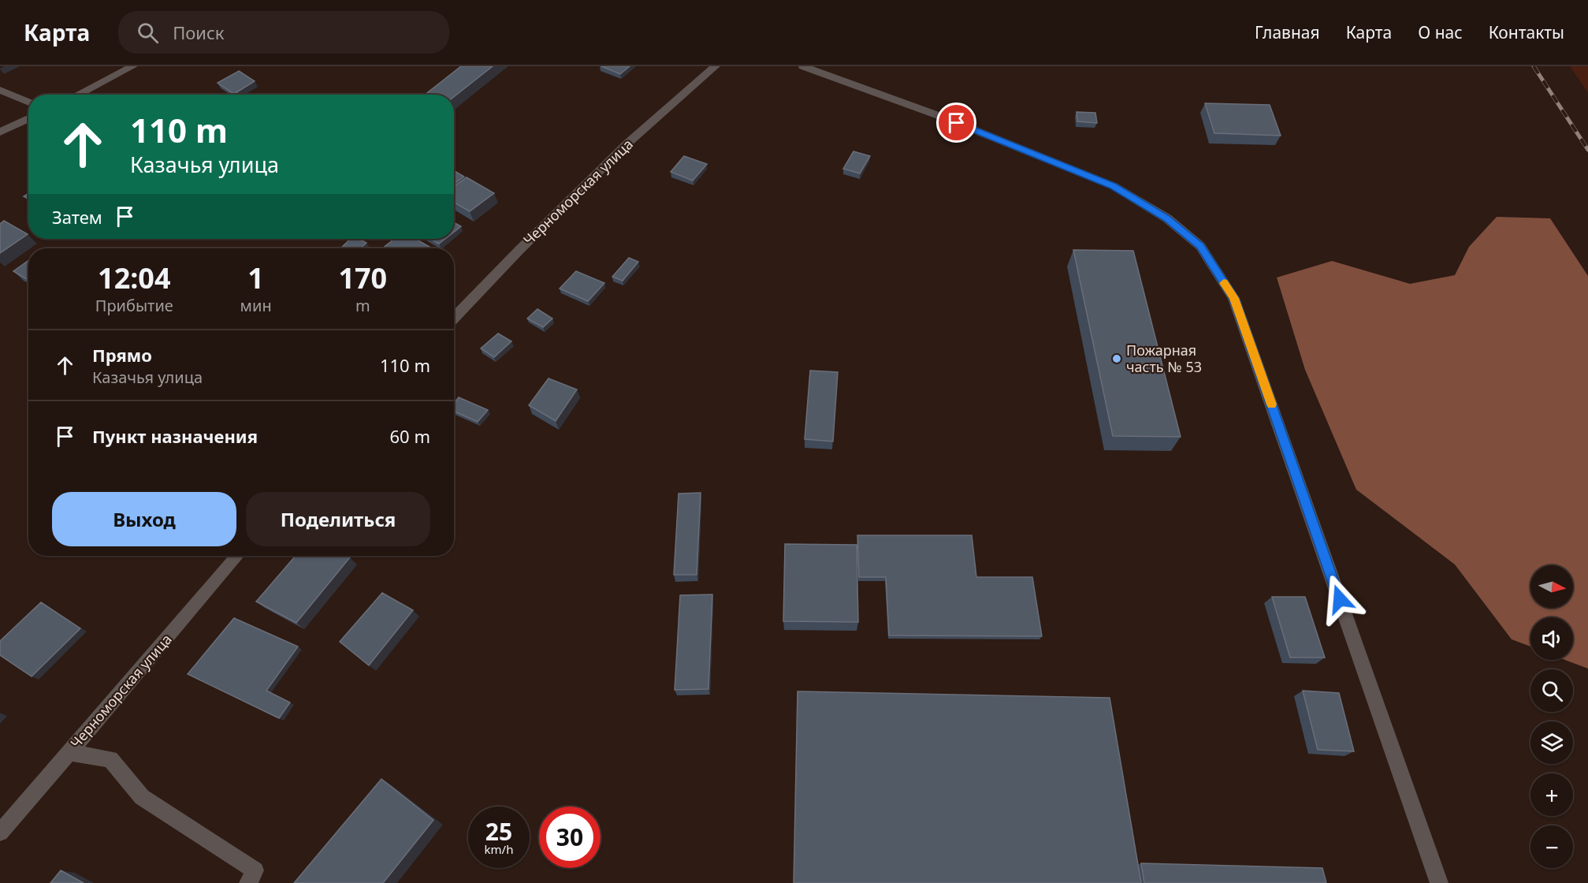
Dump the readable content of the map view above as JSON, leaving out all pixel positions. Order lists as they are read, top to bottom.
{
  "streets": {
    "street": ["Черноморская улица"]
  },
  "places": ["Пожарная часть № 53"],
  "north": "right",
  "page": {
    "header": "Карта",
    "search": "Поиск",
    "nav": [
      "Главная",
      "Карта",
      "О нас",
      "Контакты"
    ],
    "turn": ["110 m", "Казачья улица"],
    "then": "Затем",
    "eta": [
      "12:04",
      "Прибытие",
      "1",
      "мин",
      "170",
      "m"
    ],
    "list": [
      {
        "name": "Прямо",
        "note": "Казачья улица",
        "value": "110 m"
      },
      {
        "name": "Пункт назначения",
        "value": "60 m"
      }
    ],
    "buttons": ["Выход", "Поделиться"],
    "map_buttons": ["+", "−"],
    "speed": "25 km/h",
    "limit": "30"
  }
}
